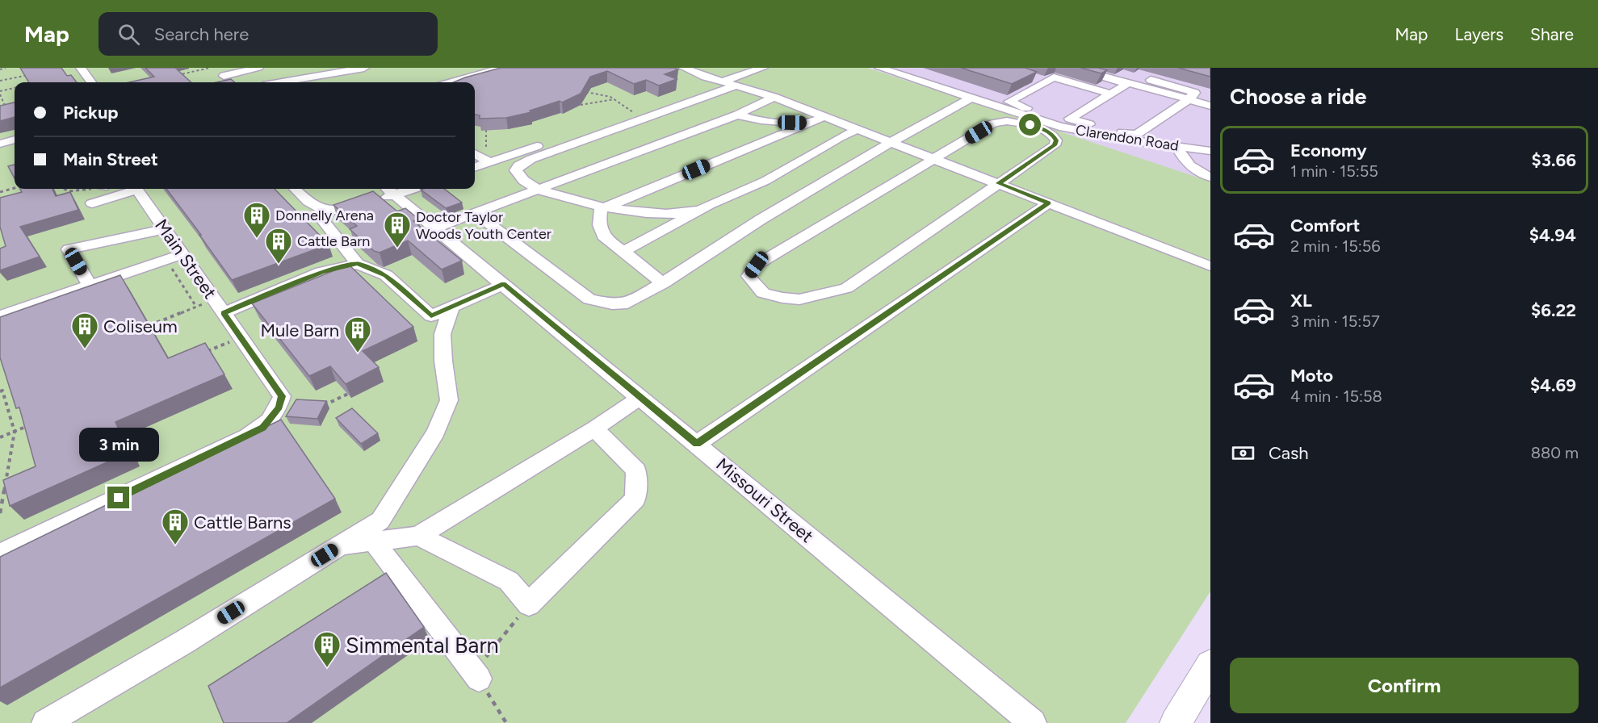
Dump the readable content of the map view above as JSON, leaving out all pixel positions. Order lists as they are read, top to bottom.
{
  "streets": {
    "street": ["Clarendon Road", "Main Street", "Missouri Street"]
  },
  "places": {
    "building": [
      "Donnelly Arena",
      "Doctor Taylor Woods Youth Center",
      "Cattle Barn",
      "Coliseum",
      "Mule Barn",
      "Cattle Barns",
      "Simmental Barn"
    ]
  },
  "page": {
    "header": "Map",
    "search": "Search here",
    "nav": ["Map", "Layers", "Share"],
    "heading": "Choose a ride",
    "banner": ["Pickup", "Main Street"],
    "list": [
      {
        "name": "Economy",
        "note": "1 min · 15:55",
        "value": "$3.66"
      },
      {
        "name": "Comfort",
        "note": "2 min · 15:56",
        "value": "$4.94"
      },
      {
        "name": "XL",
        "note": "3 min · 15:57",
        "value": "$6.22"
      },
      {
        "name": "Moto",
        "note": "4 min · 15:58",
        "value": "$4.69"
      }
    ],
    "pay": ["Cash", "880 m"],
    "bubble": "3 min",
    "buttons": "Confirm"
  }
}
